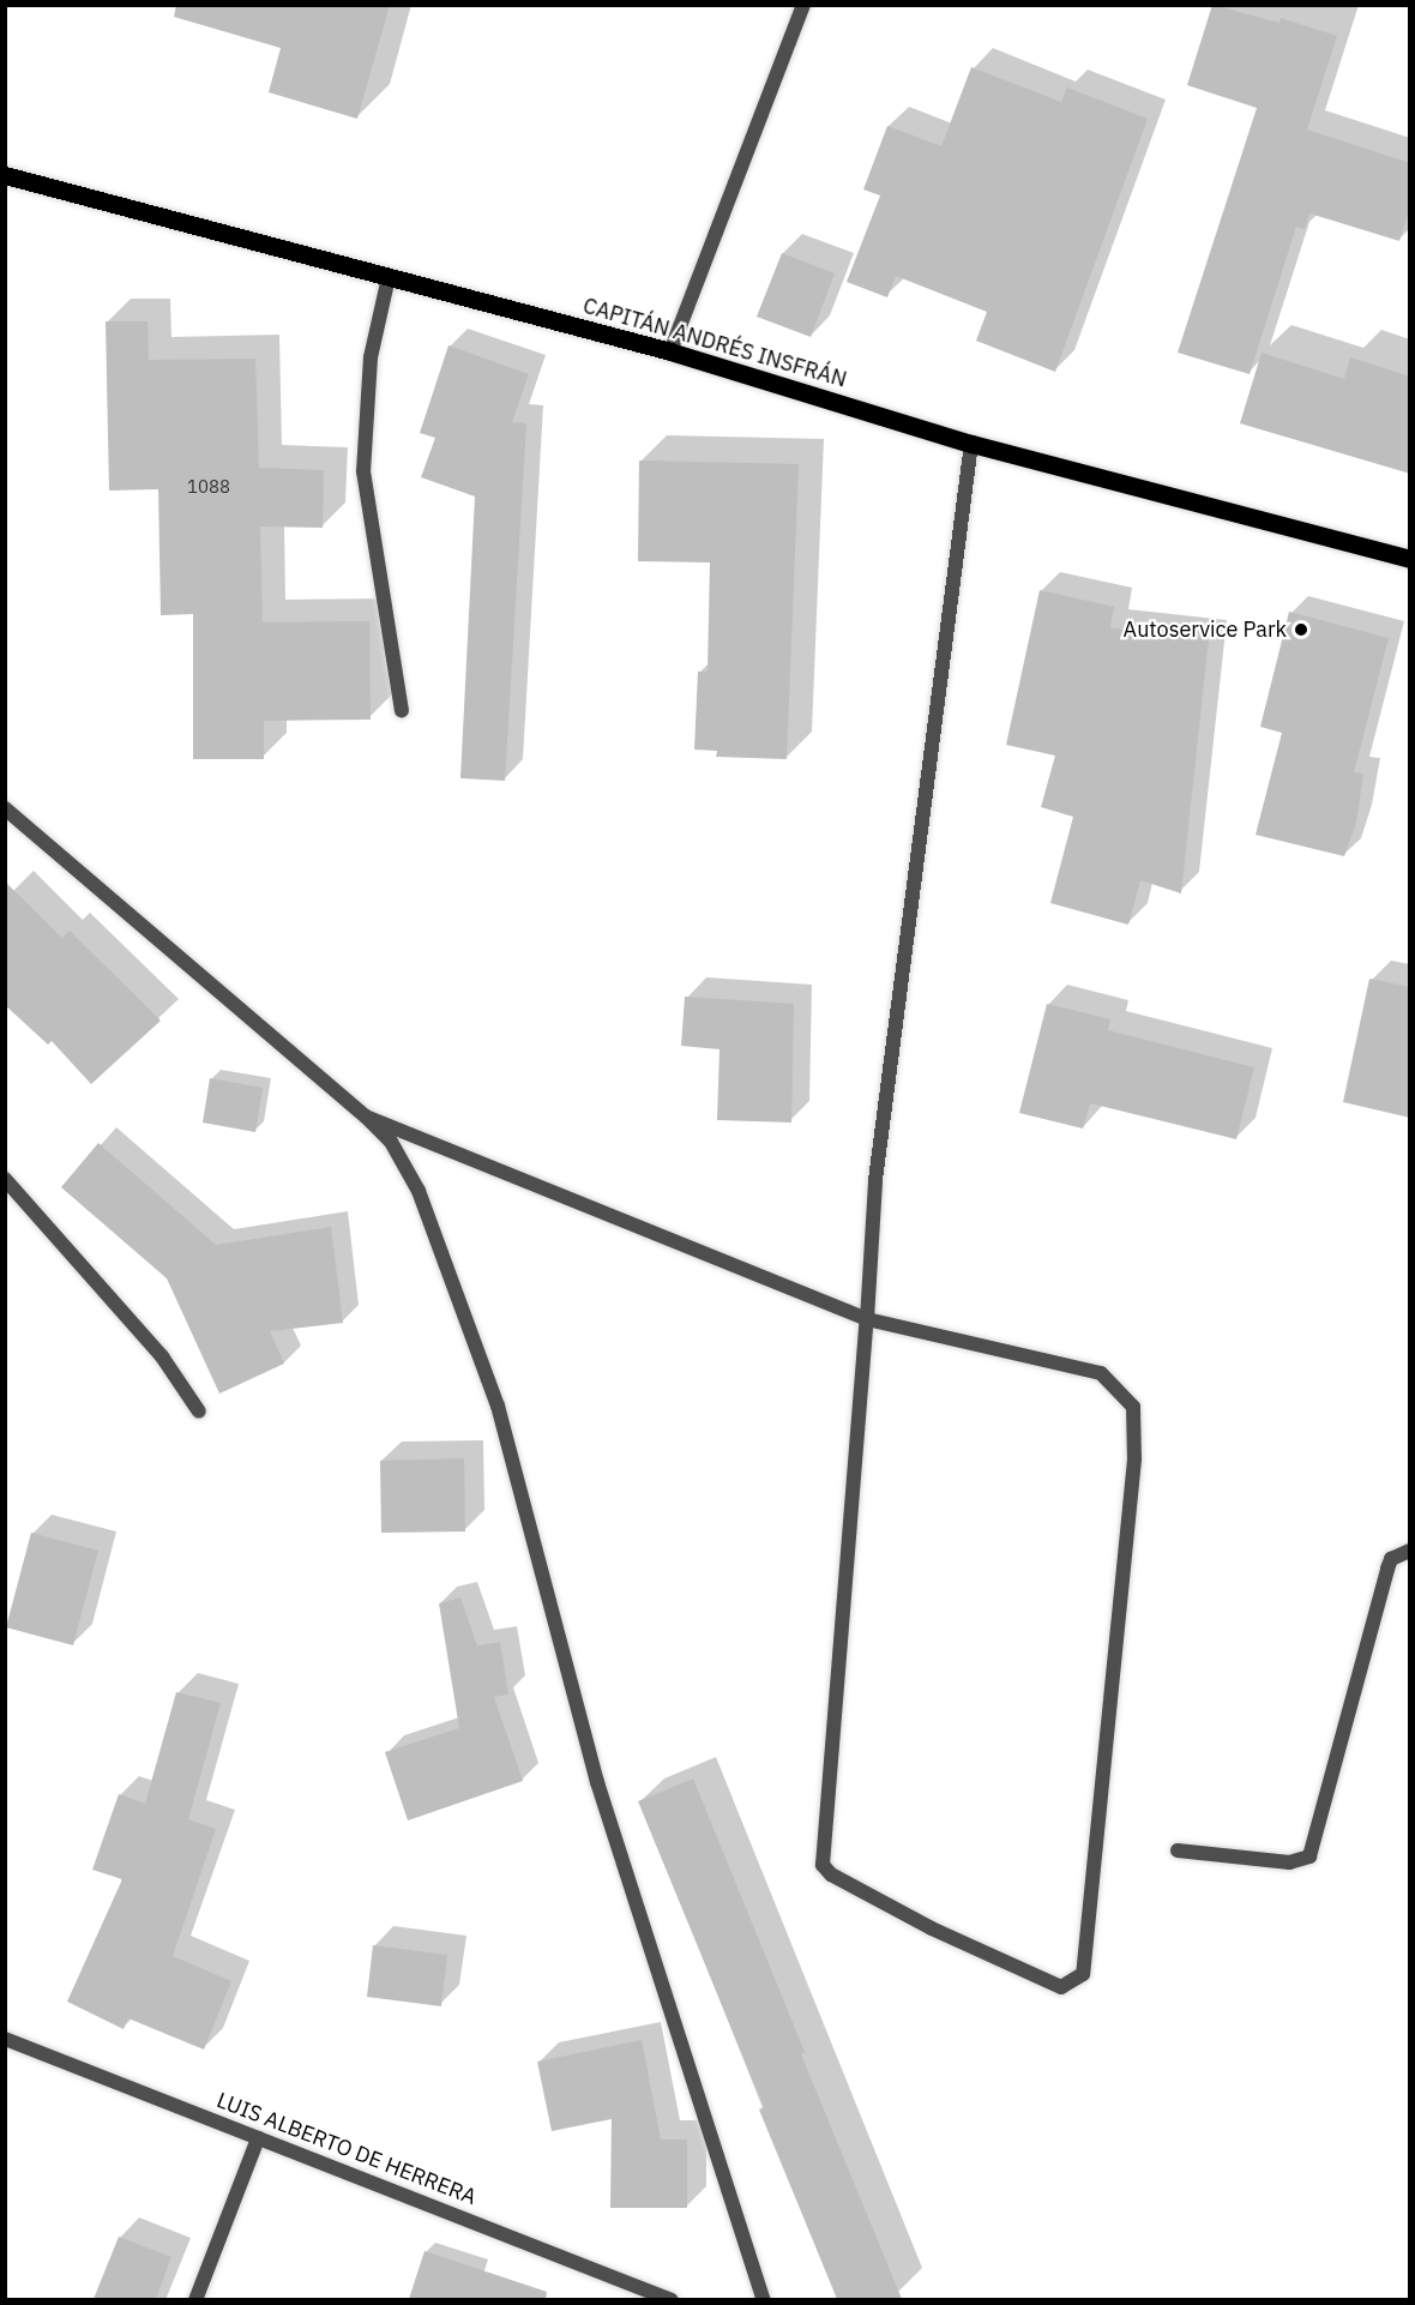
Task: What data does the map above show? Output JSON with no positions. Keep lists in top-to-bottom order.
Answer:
{
  "streets": {
    "main road": ["CAPITÁN ANDRÉS INSFRÁN"],
    "street": ["LUIS ALBERTO DE HERRERA"]
  },
  "places": ["Autoservice Park"],
  "house_numbers": ["1088"]
}
